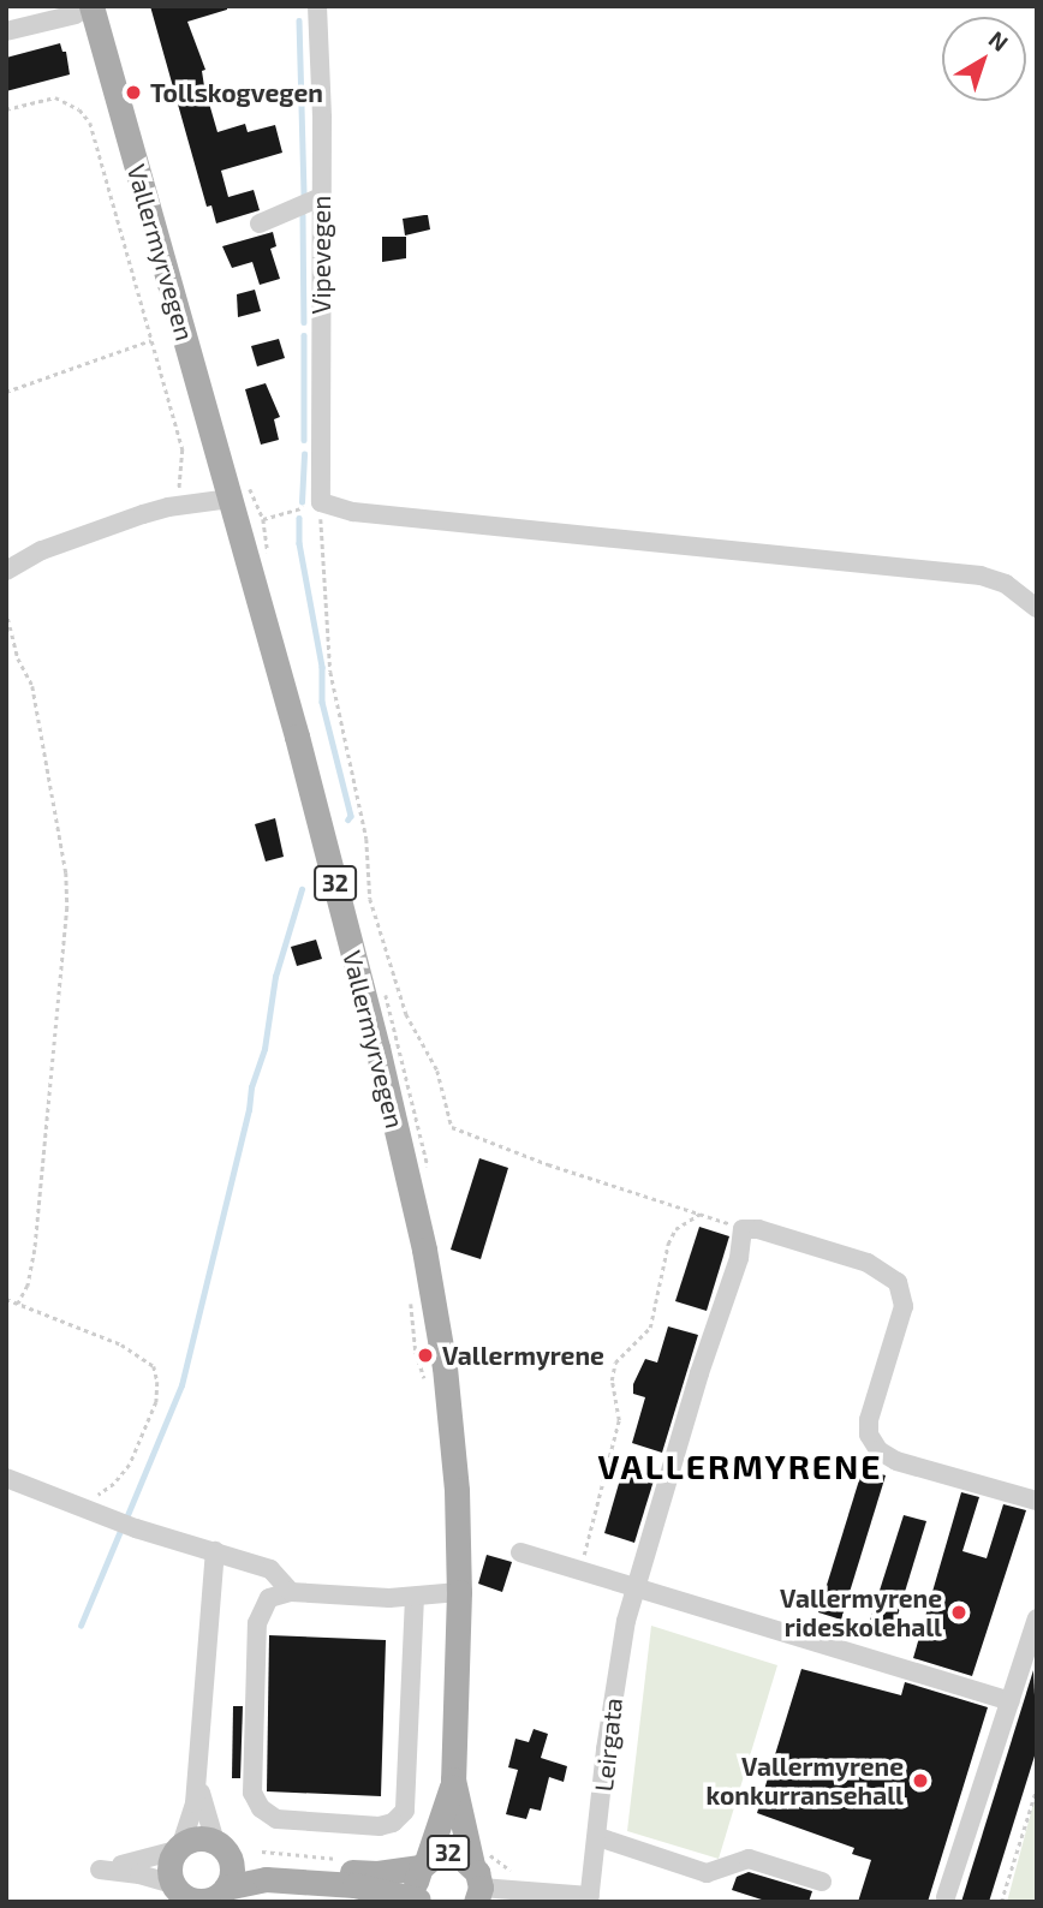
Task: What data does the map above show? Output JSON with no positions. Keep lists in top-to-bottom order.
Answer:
{
  "streets": {
    "main road": ["Vallermyrvegen", "32"],
    "street": ["Vipevegen", "Leirgata"]
  },
  "crossings": [
    ["Vallermyrvegen", "32"]
  ],
  "districts": ["VALLERMYRENE"],
  "places": [
    "Tollskogvegen",
    "Vallermyrene",
    "Vallermyrene rideskolehall",
    "Vallermyrene konkurransehall"
  ],
  "north": "top right"
}
